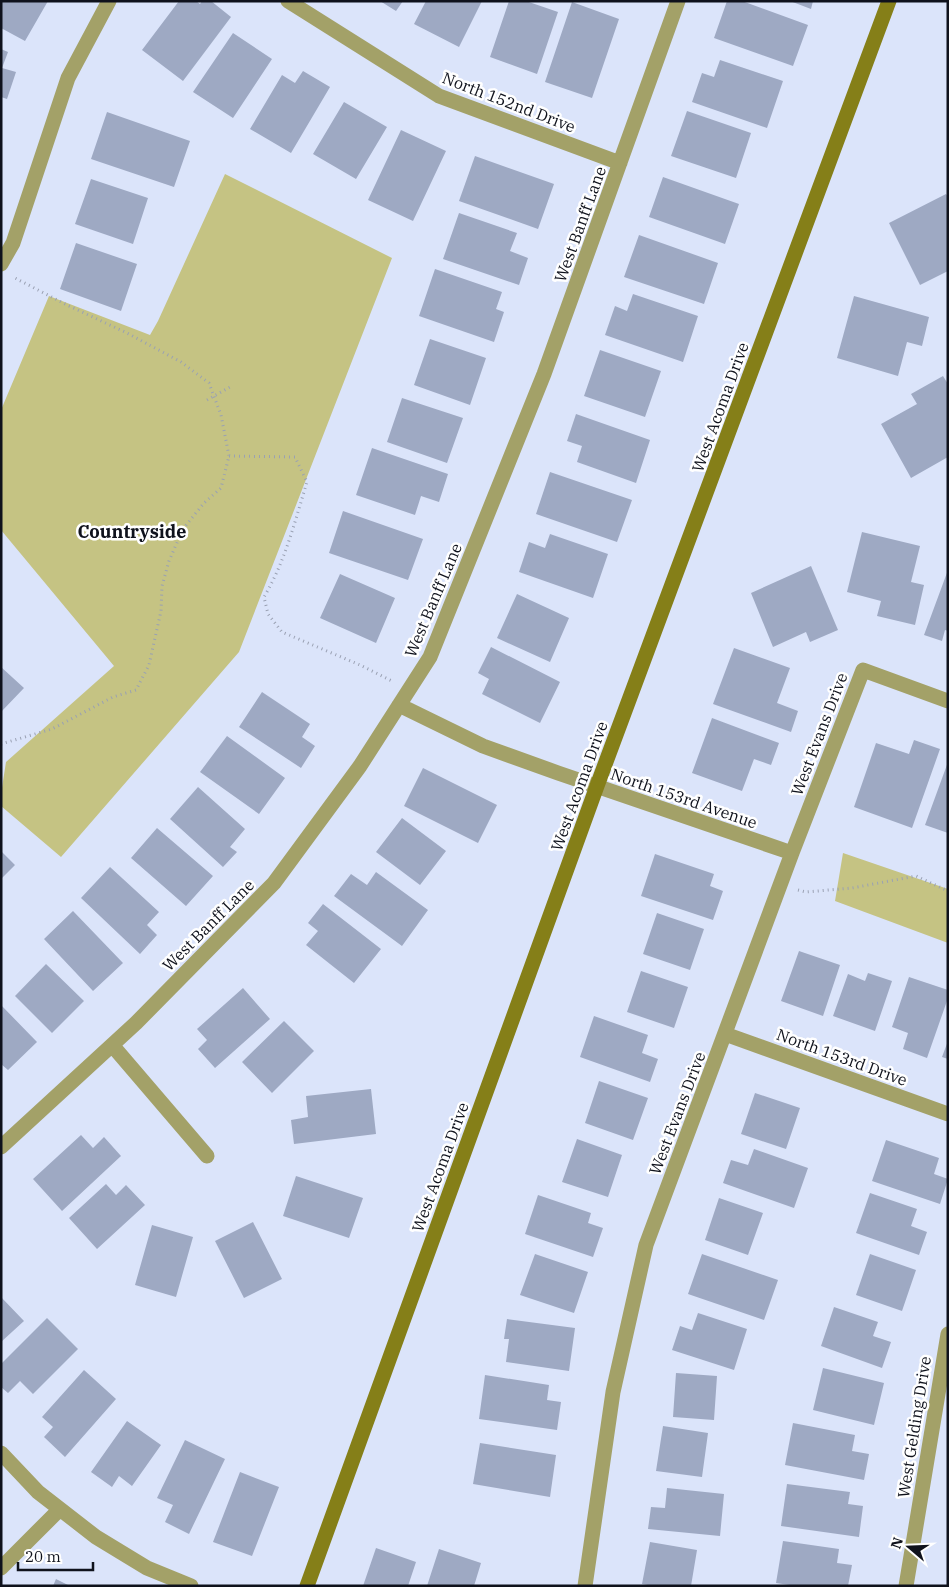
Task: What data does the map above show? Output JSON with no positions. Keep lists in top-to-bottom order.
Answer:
{
  "streets": {
    "street": [
      "North 152nd Drive",
      "West Banff Lane",
      "West Acoma Drive",
      "West Evans Drive",
      "North 153rd Avenue",
      "North 153rd Drive",
      "West Gelding Drive"
    ]
  },
  "crossings": [
    ["North 152nd Drive", "West Banff Lane"],
    ["West Banff Lane", "North 153rd Avenue"],
    ["West Acoma Drive", "North 153rd Avenue"],
    ["West Evans Drive", "North 153rd Avenue"],
    ["West Evans Drive", "North 153rd Drive"]
  ],
  "districts": ["Countryside"],
  "scale_bar": "20 m",
  "north": "left"
}
